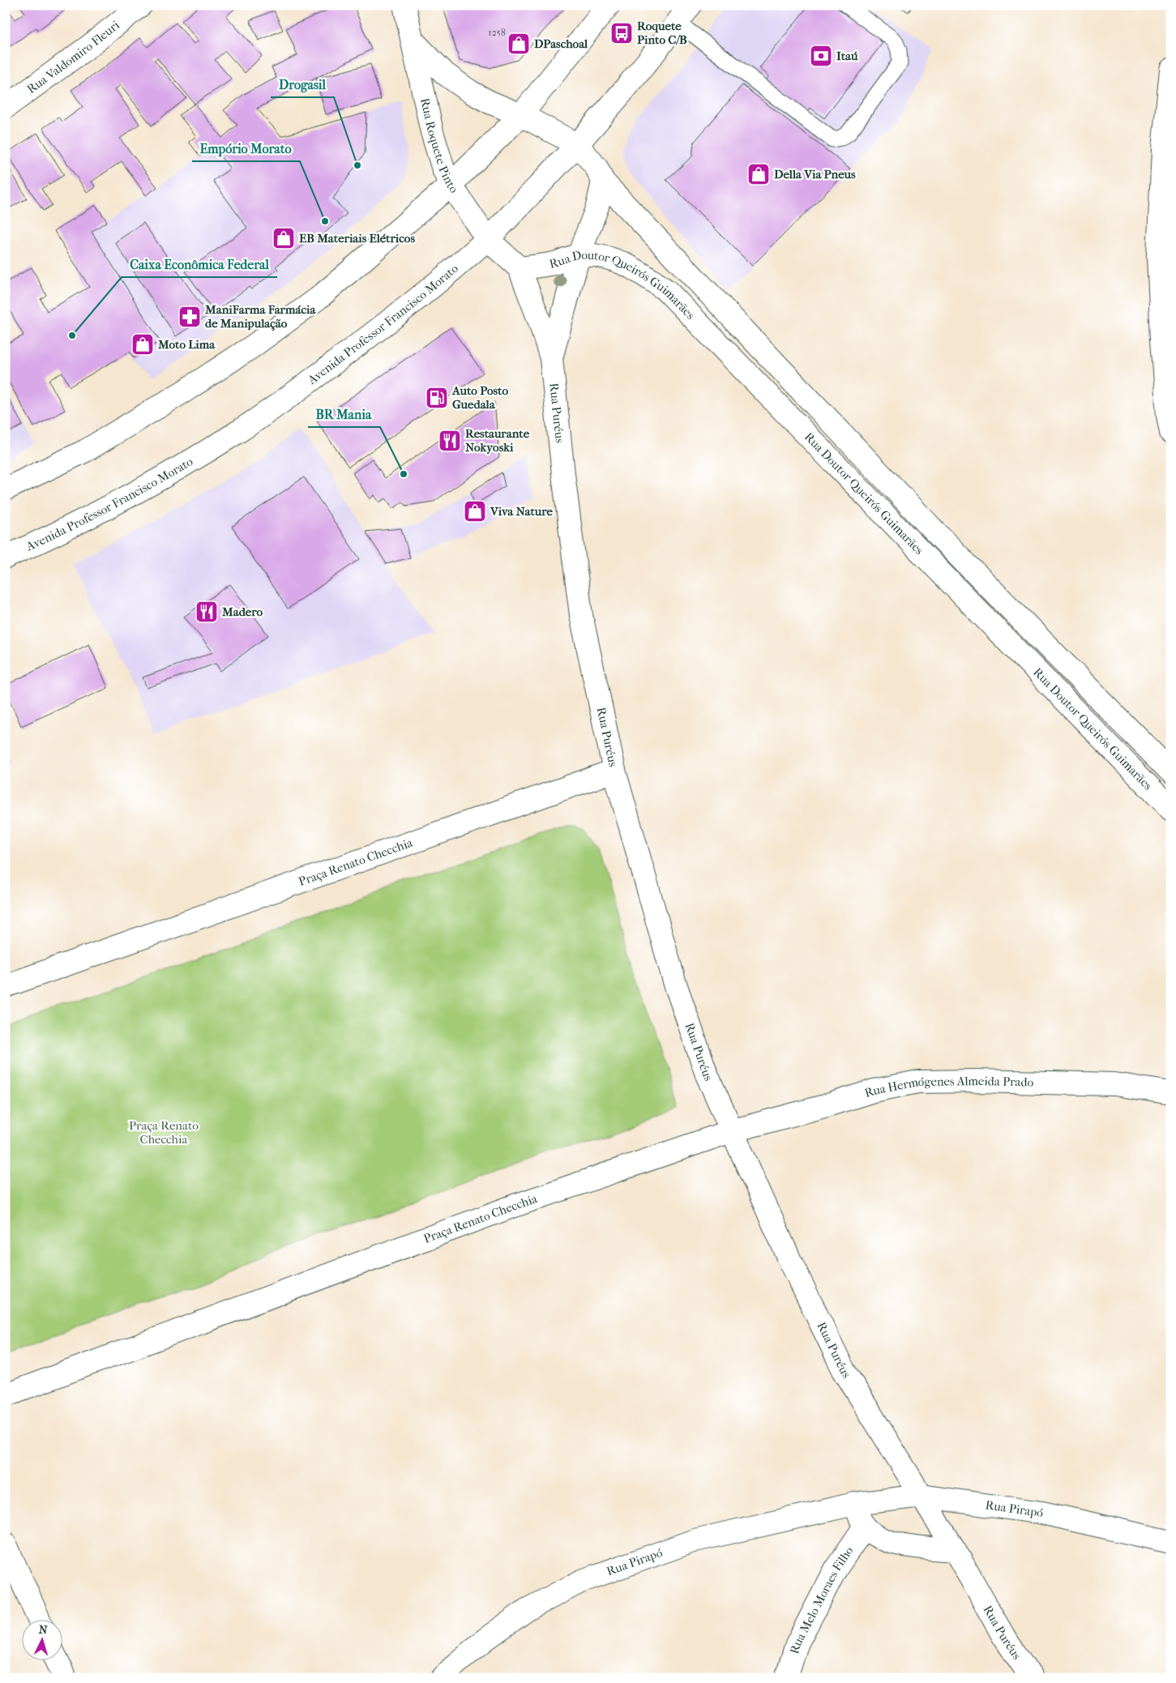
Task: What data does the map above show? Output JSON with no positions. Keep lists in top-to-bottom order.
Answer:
{
  "streets": {
    "main road": [
      "Rua Valdomiro Fleuri",
      "Rua Roquete Pinto",
      "Rua Doutor Queirós Guimarães",
      "Avenida Professor Francisco Morato",
      "Rua Puréus",
      "Praça Renato Checchia",
      "Rua Hermógenes Almeida Prado",
      "Rua Pirapó",
      "Rua Melo Moraes Filho"
    ]
  },
  "crossings": [
    ["Rua Roquete Pinto", "Avenida Professor Francisco Morato"],
    ["Rua Roquete Pinto", "Rua Puréus"],
    ["Rua Doutor Queirós Guimarães", "Rua Puréus"],
    ["Avenida Professor Francisco Morato", "Rua Puréus"],
    ["Rua Puréus", "Praça Renato Checchia"],
    ["Rua Puréus", "Rua Hermógenes Almeida Prado"],
    ["Rua Puréus", "Rua Pirapó"],
    ["Praça Renato Checchia", "Rua Hermógenes Almeida Prado"]
  ],
  "parks": ["Praça Renato Checchia"],
  "places": {
    "bus stop": ["Roquete Pinto C/B"],
    "shop": [
      "DPaschoal",
      "Della Via Pneus",
      "EB Materiais Elétricos",
      "Moto Lima",
      "Viva Nature"
    ],
    "bank": ["Itaú"],
    "other": [
      "Drogasil",
      "Empório Morato",
      "Caixa Econômica Federal",
      "BR Mania"
    ],
    "pharmacy": ["ManiFarma Farmácia de Manipulação"],
    "fuel station": ["Auto Posto Guedala"],
    "restaurant": ["Restaurante Nokyoski", "Madero"]
  },
  "house_numbers": ["1258"],
  "north": "top"
}
